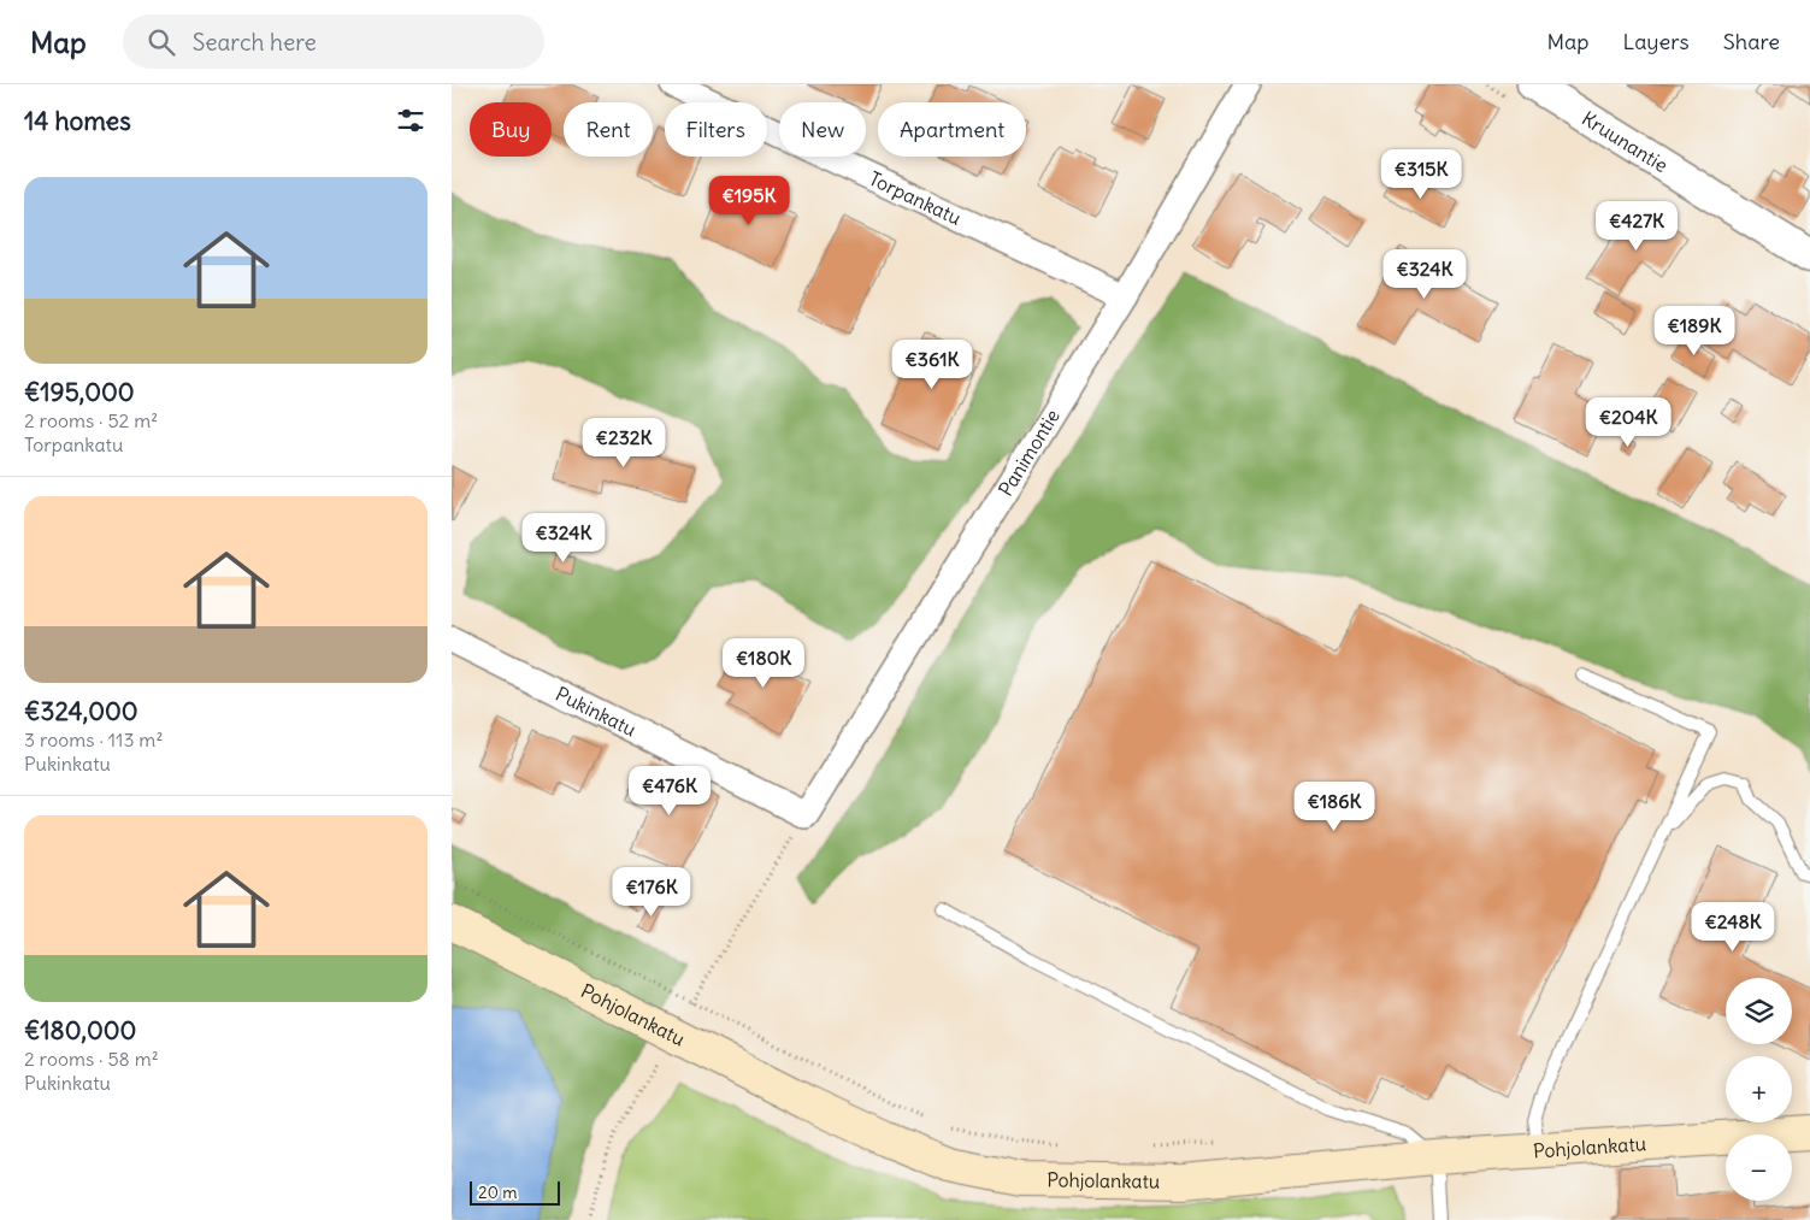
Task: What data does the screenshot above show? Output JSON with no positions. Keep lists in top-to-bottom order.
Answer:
{
  "streets": {
    "main road": ["Pohjolankatu"],
    "street": [
      "Kruunantie",
      "Torpankatu",
      "Panimontie",
      "Pukinkatu"
    ]
  },
  "crossings": [
    ["Torpankatu", "Panimontie"],
    ["Panimontie", "Pukinkatu"]
  ],
  "scale_bar": "20 m",
  "page": {
    "header": "Map",
    "search": "Search here",
    "nav": ["Map", "Layers", "Share"],
    "heading": "14 homes",
    "chip": [
      "Buy",
      "Rent",
      "Filters",
      "New",
      "Apartment"
    ],
    "price": [
      "€315K",
      "€195K",
      "€427K",
      "€324K",
      "€189K",
      "€361K",
      "€204K",
      "€232K",
      "€324K",
      "€180K",
      "€476K",
      "€186K",
      "€176K",
      "€248K"
    ],
    "list": [
      {
        "name": "€195,000",
        "note": "2 rooms · 52 m² · Torpankatu"
      },
      {
        "name": "€324,000",
        "note": "3 rooms · 113 m² · Pukinkatu"
      },
      {
        "name": "€180,000",
        "note": "2 rooms · 58 m² · Pukinkatu"
      }
    ],
    "map_buttons": ["+", "−"],
    "scale": "20 m"
  }
}
